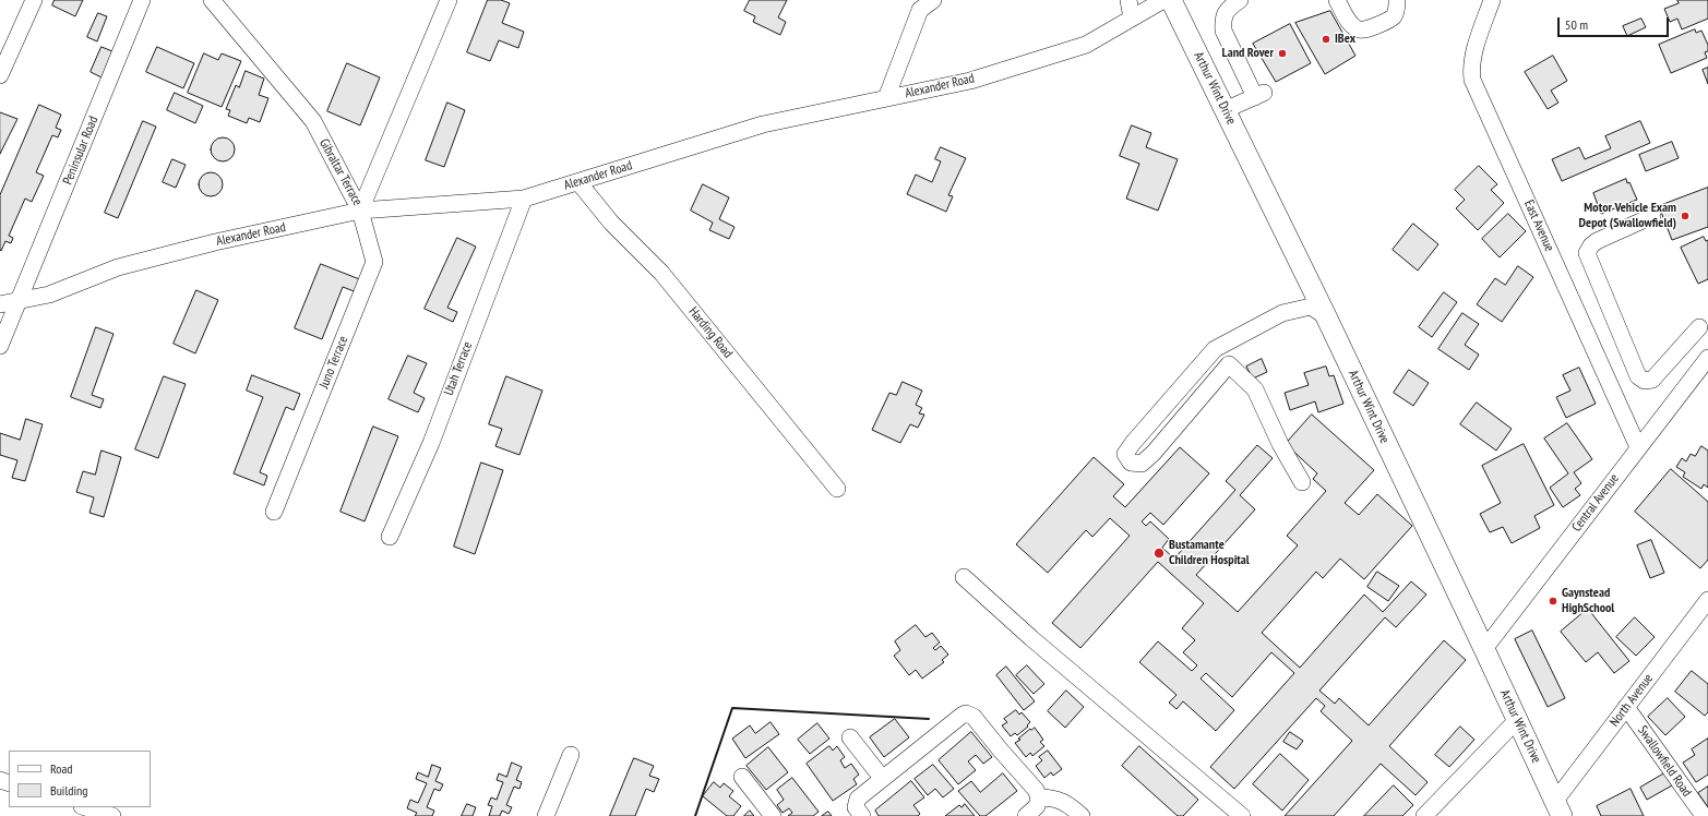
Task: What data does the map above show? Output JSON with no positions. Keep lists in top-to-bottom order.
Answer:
{
  "streets": {
    "main road": ["Arthur Wint Drive"],
    "street": [
      "Alexander Road",
      "Peninsular Road",
      "Gibraltar Terrace",
      "East Avenue",
      "Harding Road",
      "Juno Terrace",
      "Utah Terrace",
      "Central Avenue",
      "North Avenue",
      "Swallowfield Road"
    ]
  },
  "crossings": [
    ["Alexander Road", "Peninsular Road"],
    ["Alexander Road", "Gibraltar Terrace"],
    ["Alexander Road", "Harding Road"],
    ["Alexander Road", "Juno Terrace"],
    ["Alexander Road", "Utah Terrace"],
    ["Arthur Wint Drive", "Central Avenue"],
    ["Arthur Wint Drive", "North Avenue"],
    ["Gibraltar Terrace", "Juno Terrace"],
    ["East Avenue", "Central Avenue"],
    ["North Avenue", "Swallowfield Road"]
  ],
  "places": [
    "IBex",
    "Land Rover",
    "Motor Vehicle Exam Depot (Swallowfield)",
    "Bustamante Children Hospital",
    "Gaynstead HighSchool"
  ],
  "legend": ["Road", "Building"],
  "scale_bar": "50 m"
}
